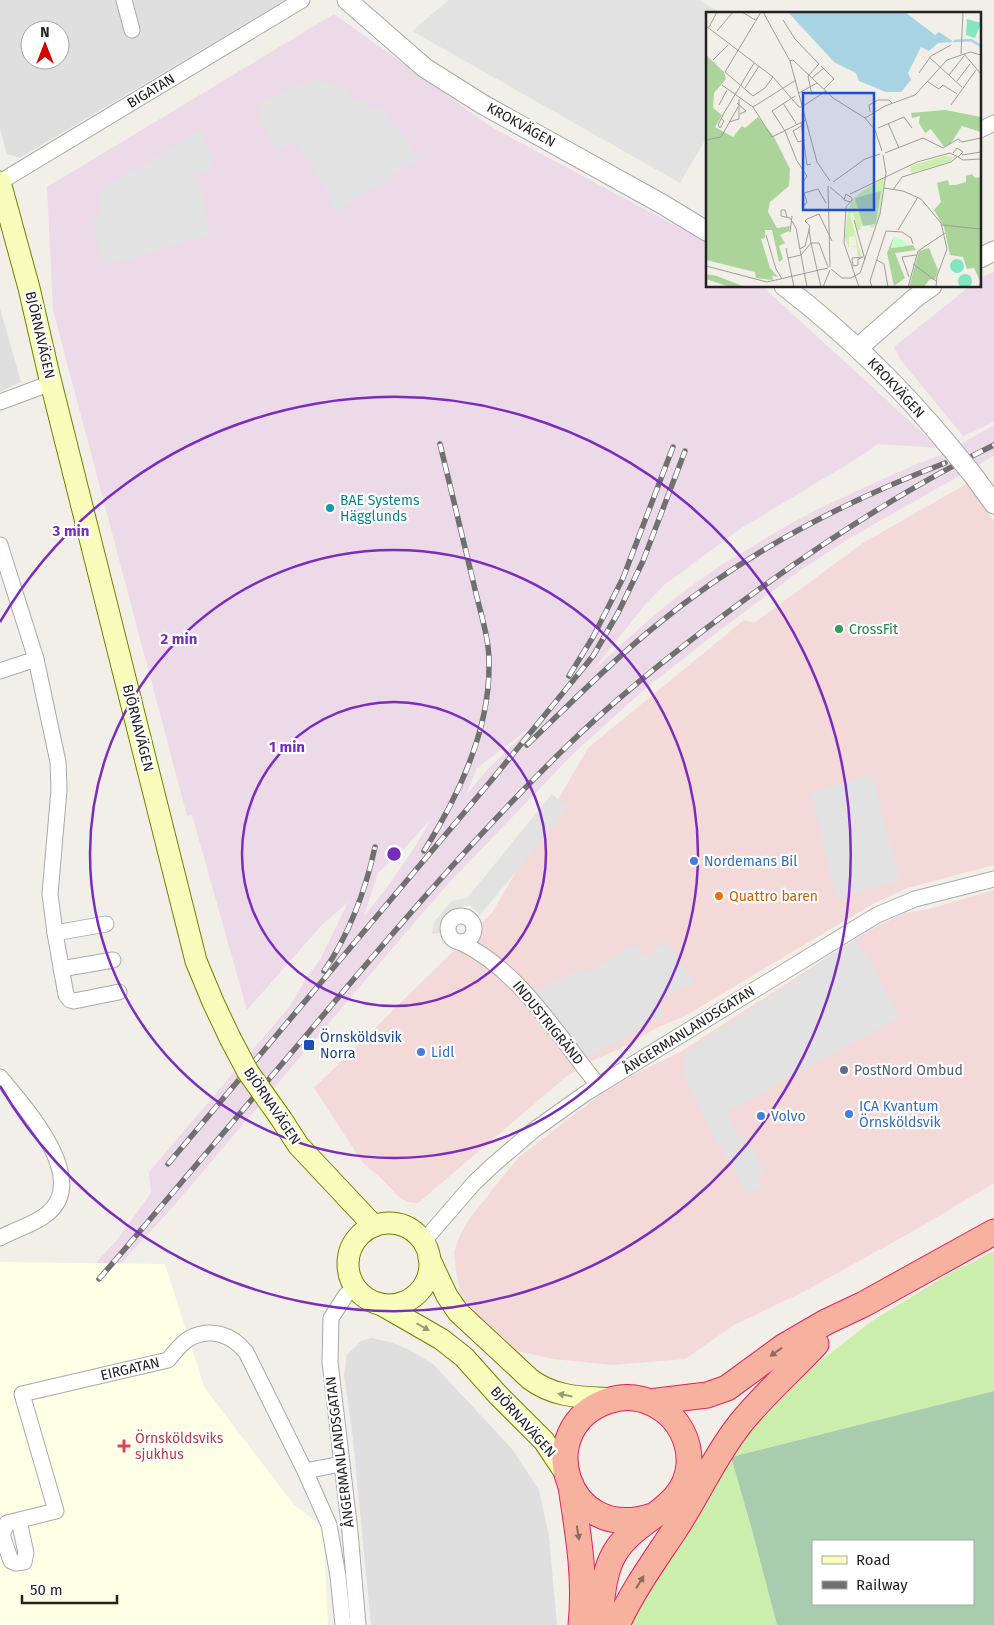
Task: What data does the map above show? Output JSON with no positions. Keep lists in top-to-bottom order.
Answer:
{
  "streets": {
    "main road": ["BJÖRNAVÄGEN"],
    "street": [
      "BIGATAN",
      "KROKVÄGEN",
      "INDUSTRIGRÄND",
      "ÅNGERMANLANDSGATAN",
      "EIRGATAN"
    ]
  },
  "crossings": [
    ["BIGATAN", "BJÖRNAVÄGEN"],
    ["BJÖRNAVÄGEN", "ÅNGERMANLANDSGATAN"],
    ["INDUSTRIGRÄND", "ÅNGERMANLANDSGATAN"]
  ],
  "places": {
    "other": [
      "BAE Systems Hägglunds",
      "CrossFit",
      "Nordemans Bil",
      "Quattro baren",
      "Lidl",
      "PostNord Ombud",
      "ICA Kvantum Örnsköldsvik",
      "Volvo"
    ],
    "transit": ["Örnsköldsvik Norra"],
    "health": ["Örnsköldsviks sjukhus"]
  },
  "legend": ["Road", "Railway"],
  "scale_bar": "50 m",
  "north": "top",
  "rings": ["3 min", "2 min", "1 min"]
}
